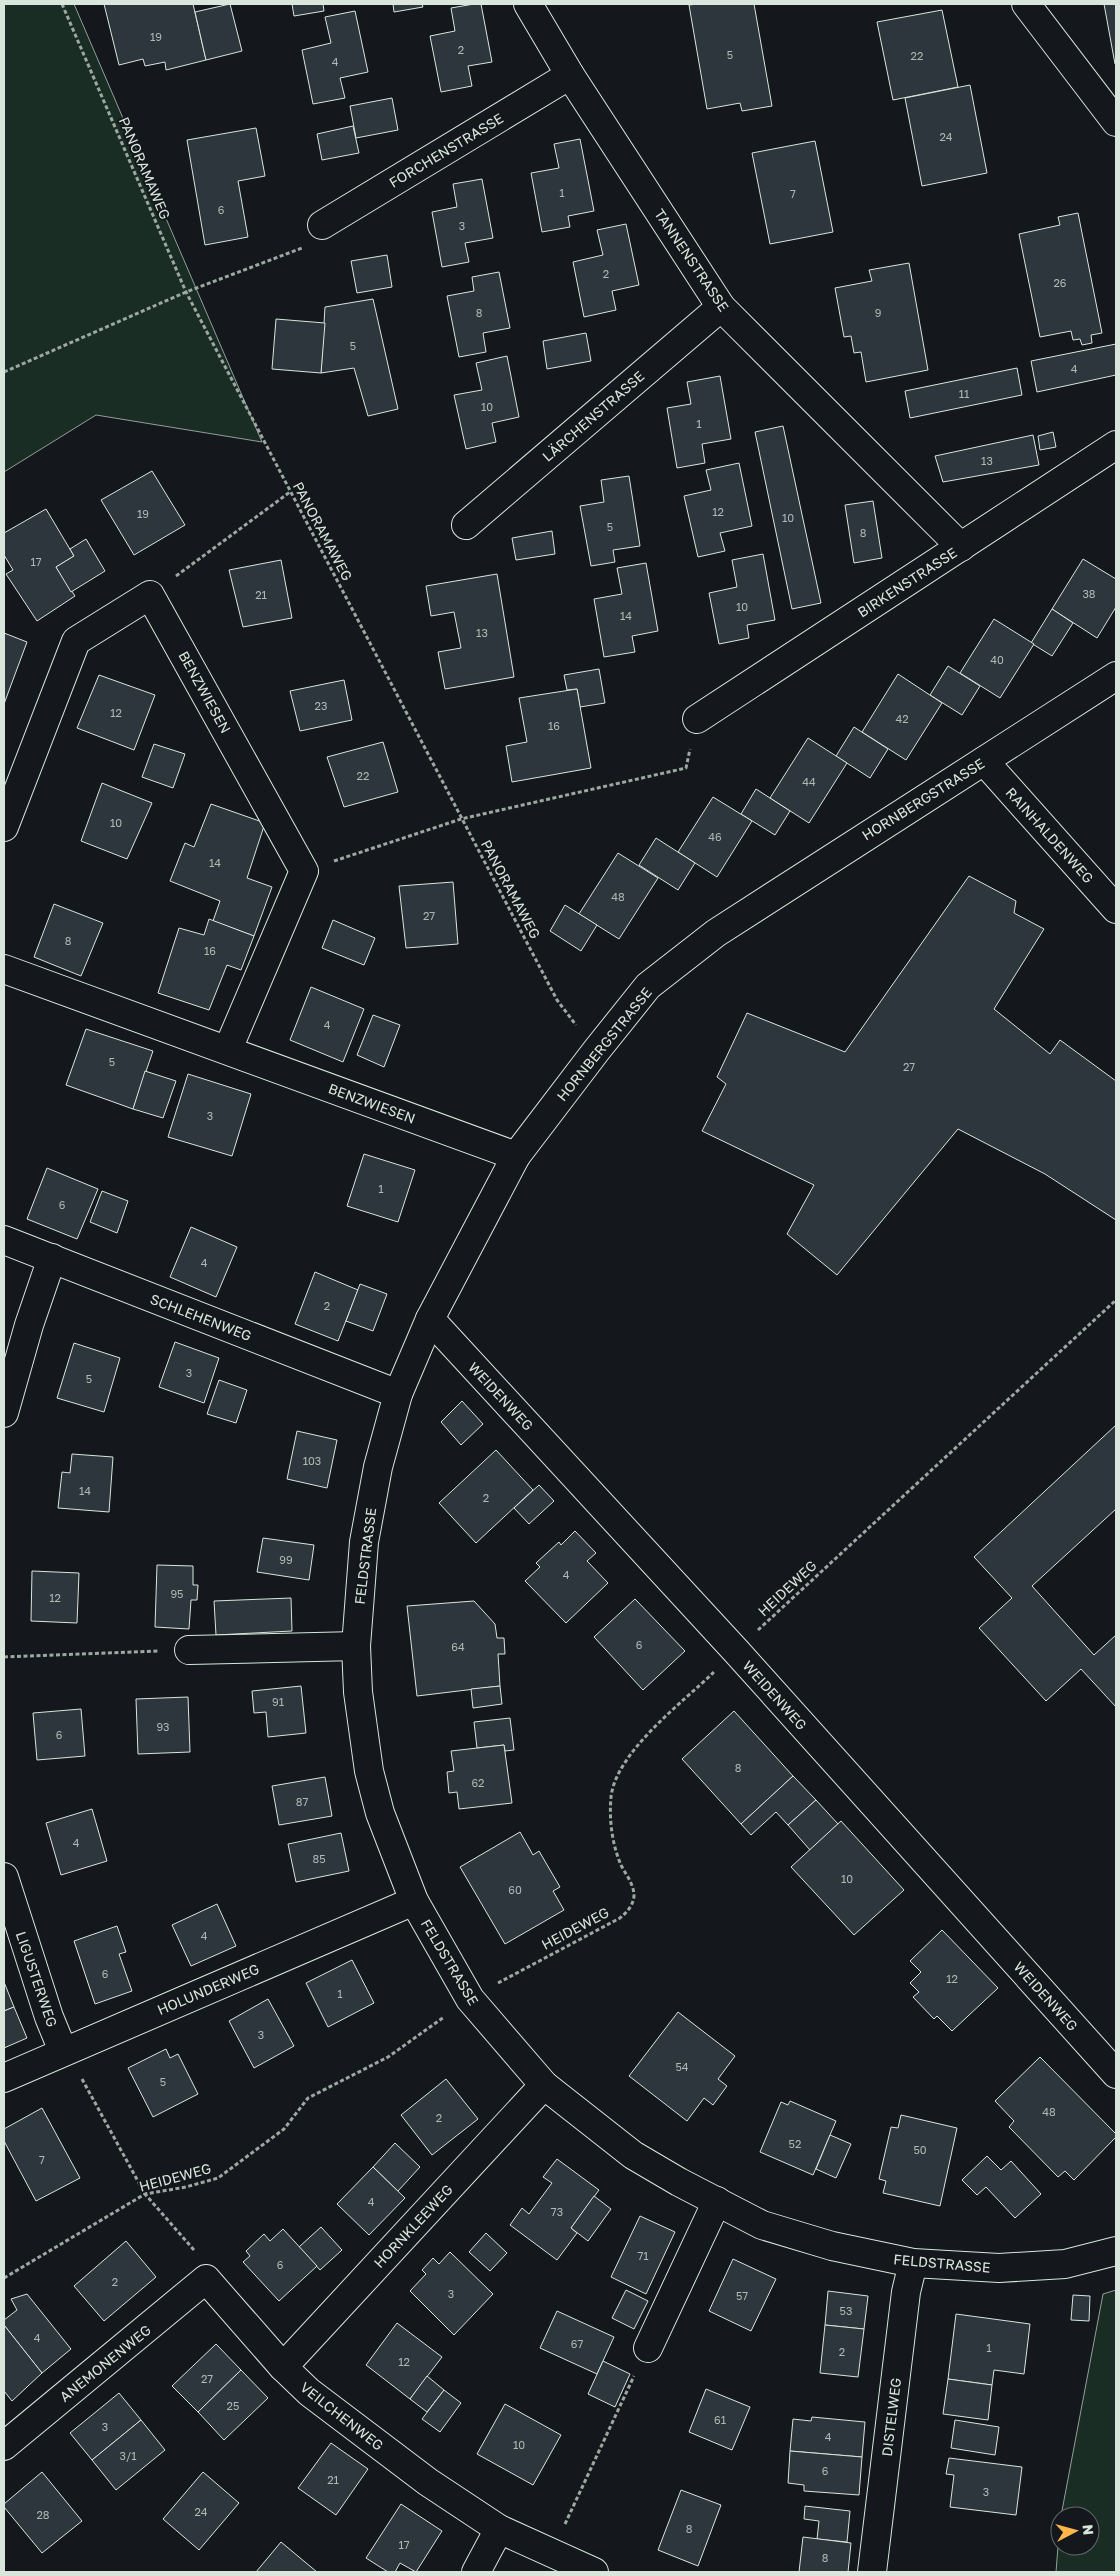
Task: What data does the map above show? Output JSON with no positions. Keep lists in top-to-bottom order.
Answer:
{
  "streets": {
    "street": [
      "FORCHENSTRASSE",
      "TANNENSTRASSE",
      "LÄRCHENSTRASSE",
      "BIRKENSTRASSE",
      "BENZWIESEN",
      "HORNBERGSTRASSE",
      "RAINHALDENWEG",
      "SCHLEHENWEG",
      "WEIDENWEG",
      "FELDSTRASSE",
      "LIGUSTERWEG",
      "HOLUNDERWEG",
      "HORNKLEEWEG",
      "ANEMONENWEG",
      "VEILCHENWEG",
      "DISTELWEG"
    ],
    "path": ["PANORAMAWEG", "HEIDEWEG"]
  },
  "crossings": [
    ["FORCHENSTRASSE", "TANNENSTRASSE"],
    ["PANORAMAWEG", "HORNBERGSTRASSE"],
    ["TANNENSTRASSE", "LÄRCHENSTRASSE"],
    ["TANNENSTRASSE", "BIRKENSTRASSE"],
    ["BENZWIESEN", "HORNBERGSTRASSE"],
    ["HORNBERGSTRASSE", "RAINHALDENWEG"],
    ["HORNBERGSTRASSE", "SCHLEHENWEG"],
    ["HORNBERGSTRASSE", "WEIDENWEG"],
    ["HORNBERGSTRASSE", "FELDSTRASSE"],
    ["WEIDENWEG", "HEIDEWEG"],
    ["FELDSTRASSE", "HEIDEWEG"],
    ["FELDSTRASSE", "HOLUNDERWEG"],
    ["FELDSTRASSE", "HORNKLEEWEG"],
    ["FELDSTRASSE", "DISTELWEG"],
    ["LIGUSTERWEG", "HOLUNDERWEG"],
    ["HORNKLEEWEG", "VEILCHENWEG"],
    ["ANEMONENWEG", "VEILCHENWEG"]
  ],
  "house_numbers": [
    "19",
    "2",
    "5",
    "22",
    "4",
    "24",
    "1",
    "7",
    "6",
    "3",
    "2",
    "26",
    "8",
    "9",
    "5",
    "4",
    "11",
    "10",
    "1",
    "13",
    "12",
    "19",
    "10",
    "5",
    "8",
    "17",
    "38",
    "21",
    "10",
    "14",
    "13",
    "40",
    "23",
    "12",
    "42",
    "16",
    "22",
    "44",
    "10",
    "46",
    "14",
    "48",
    "27",
    "8",
    "16",
    "4",
    "5",
    "27",
    "3",
    "1",
    "6",
    "4",
    "2",
    "3",
    "5",
    "103",
    "14",
    "2",
    "99",
    "4",
    "95",
    "12",
    "6",
    "64",
    "91",
    "93",
    "6",
    "8",
    "62",
    "87",
    "4",
    "85",
    "10",
    "60",
    "4",
    "6",
    "12",
    "1",
    "3",
    "54",
    "5",
    "48",
    "2",
    "52",
    "50",
    "7",
    "4",
    "73",
    "71",
    "6",
    "2",
    "3",
    "57",
    "53",
    "4",
    "67",
    "1",
    "2",
    "12",
    "27",
    "25",
    "61",
    "3",
    "4",
    "10",
    "3/1",
    "6",
    "21",
    "3",
    "24",
    "28",
    "8",
    "17",
    "8"
  ],
  "north": "right"
}
